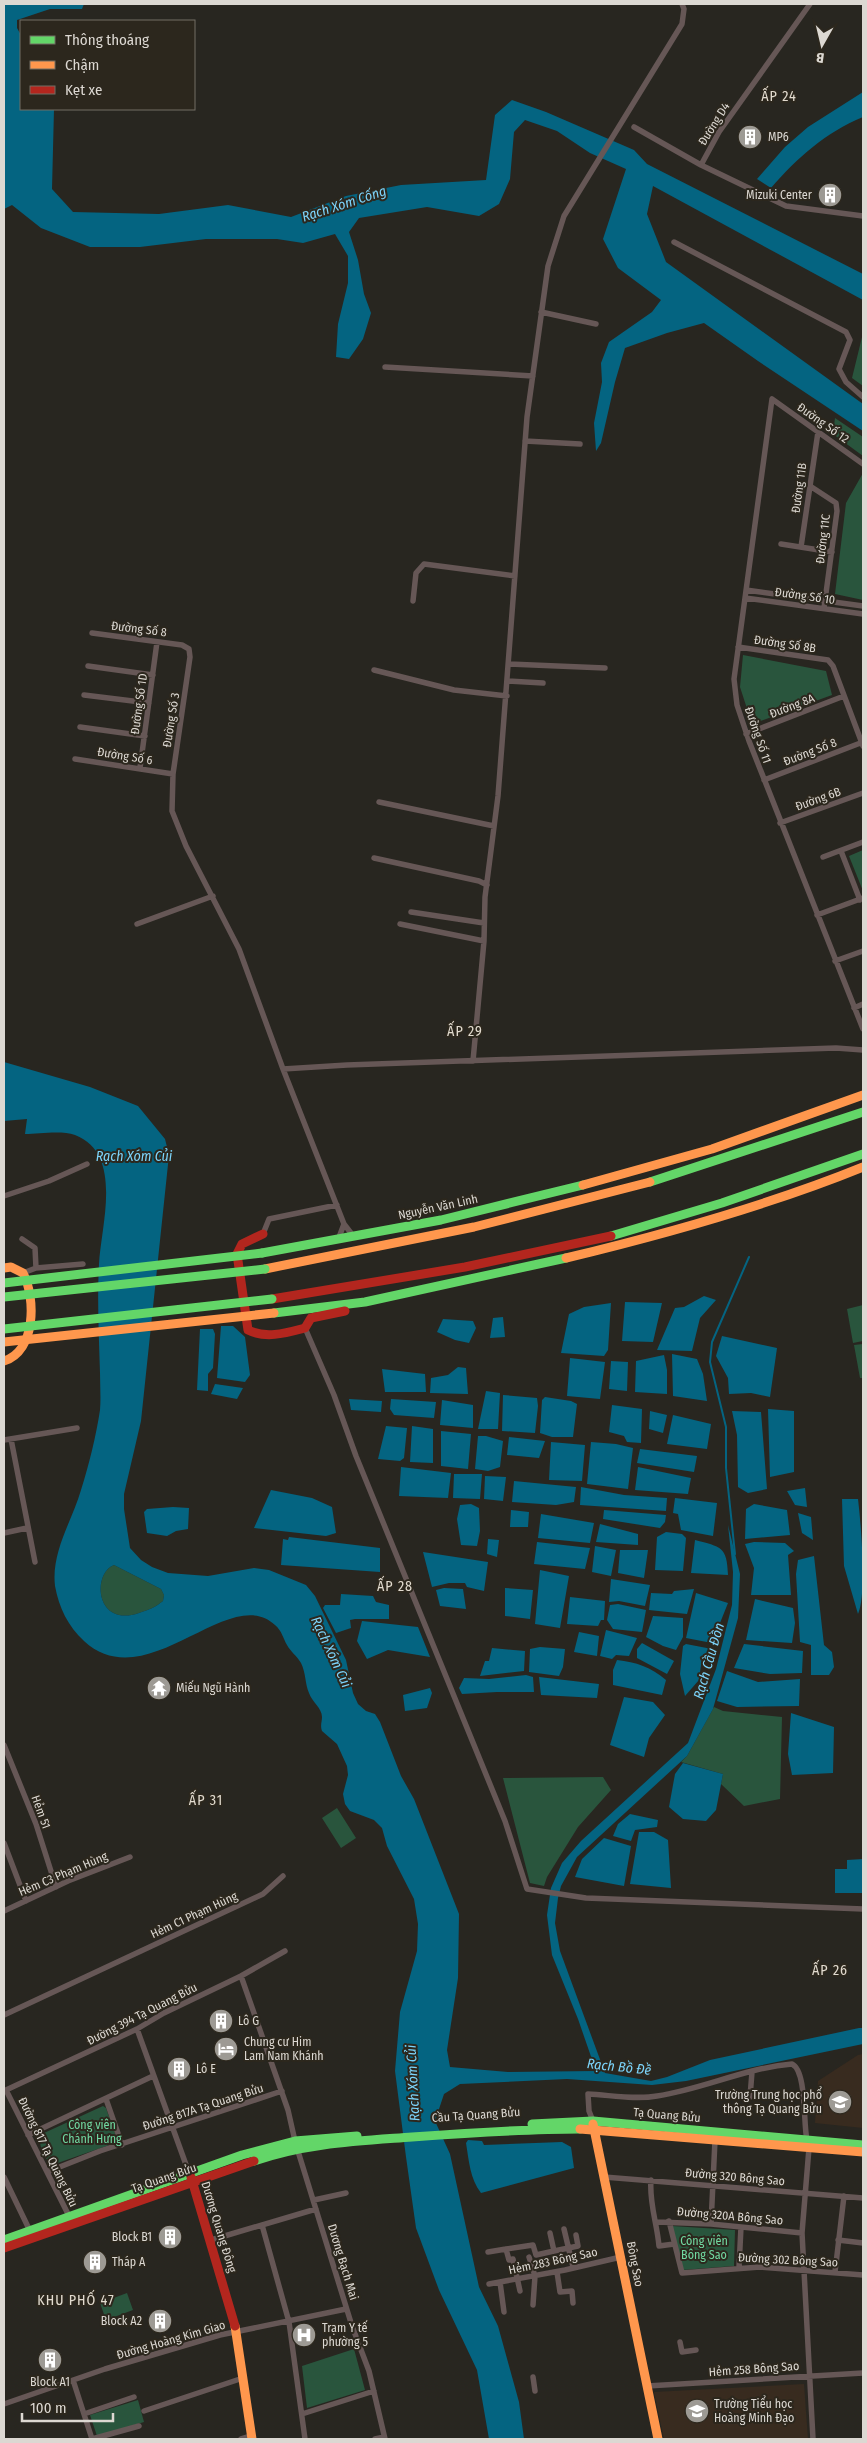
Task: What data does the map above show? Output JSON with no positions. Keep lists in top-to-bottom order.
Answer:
{
  "streets": {
    "main road": [
      "Nguyễn Văn Linh",
      "Cầu Tạ Quang Bửu",
      "Tạ Quang Bửu",
      "Dương Quang Đông",
      "Bông Sao"
    ],
    "street": [
      "Đường D4",
      "Đường Số 12",
      "Đường 11B",
      "Đường 11C",
      "Đường Số 10",
      "Đường Số 8",
      "Đường Số 8B",
      "Đường Số 1D",
      "Đường 8A",
      "Đường Số 3",
      "Đường Số 11",
      "Đường Số 6",
      "Đường 6B",
      "Hẻm 51",
      "Hẻm C3 Phạm Hùng",
      "Hẻm C1 Phạm Hùng",
      "Đường 394 Tạ Quang Bửu",
      "Đường 817A Tạ Quang Bửu",
      "Đường 817 Tạ Quang Bửu",
      "Đường 320 Bông Sao",
      "Đường 320A Bông Sao",
      "Đường 302 Bông Sao",
      "Hẻm 283 Bông Sao",
      "Dương Bạch Mai",
      "Đường Hoàng Kim Giao",
      "Hẻm 258 Bông Sao"
    ]
  },
  "crossings": [
    ["Đường Số 12", "Đường 11B"],
    ["Đường Số 12", "Đường Số 11"],
    ["Đường 11B", "Đường 11C"],
    ["Đường 11C", "Đường Số 10"],
    ["Đường Số 10", "Đường Số 11"],
    ["Đường Số 8", "Đường Số 1D"],
    ["Đường Số 8", "Đường Số 3"],
    ["Đường Số 8", "Đường Số 11"],
    ["Đường Số 8B", "Đường 8A"],
    ["Đường Số 8B", "Đường Số 11"],
    ["Đường Số 1D", "Đường Số 6"],
    ["Đường 8A", "Đường Số 11"],
    ["Đường Số 3", "Đường Số 6"],
    ["Đường Số 3", "Nguyễn Văn Linh"],
    ["Đường Số 11", "Đường 6B"],
    ["Hẻm 51", "Hẻm C3 Phạm Hùng"],
    ["Đường 394 Tạ Quang Bửu", "Đường 817 Tạ Quang Bửu"],
    ["Đường 394 Tạ Quang Bửu", "Dương Quang Đông"],
    ["Đường 394 Tạ Quang Bửu", "Dương Bạch Mai"],
    ["Đường 817A Tạ Quang Bửu", "Đường 817 Tạ Quang Bửu"],
    ["Đường 817A Tạ Quang Bửu", "Dương Quang Đông"],
    ["Đường 817A Tạ Quang Bửu", "Dương Bạch Mai"],
    ["Cầu Tạ Quang Bửu", "Tạ Quang Bửu"],
    ["Tạ Quang Bửu", "Đường 817 Tạ Quang Bửu"],
    ["Tạ Quang Bửu", "Dương Quang Đông"],
    ["Tạ Quang Bửu", "Dương Bạch Mai"],
    ["Tạ Quang Bửu", "Bông Sao"],
    ["Đường 320 Bông Sao", "Bông Sao"],
    ["Dương Quang Đông", "Đường Hoàng Kim Giao"],
    ["Hẻm 283 Bông Sao", "Bông Sao"],
    ["Dương Bạch Mai", "Đường Hoàng Kim Giao"],
    ["Bông Sao", "Hẻm 258 Bông Sao"]
  ],
  "districts": [
    "ẤP 24",
    "ẤP 29",
    "ẤP 28",
    "ẤP 31",
    "ẤP 26",
    "KHU PHỐ 47"
  ],
  "water": [
    "Rạch Xóm Cống",
    "Rạch Xóm Củi",
    "Rạch Cầu Đồn",
    "Rạch Bồ Đề"
  ],
  "parks": ["Công viên Chánh Hưng", "Công viên Bông Sao"],
  "places": {
    "building": [
      "MP6",
      "Mizuki Center",
      "Lô G",
      "Lô E",
      "Block B1",
      "Tháp A",
      "Block A2",
      "Block A1"
    ],
    "temple": ["Miếu Ngũ Hành"],
    "hotel": ["Chung cư Him Lam Nam Khánh"],
    "school or university": ["Trường Trung học phổ thông Tạ Quang Bửu", "Trường Tiểu học Hoàng Minh Đạo"],
    "hospital": ["Trạm Y tế phường 5"]
  },
  "legend": ["Thông thoáng", "Chậm", "Kẹt xe"],
  "scale_bar": "100 m",
  "north": "bottom"
}
